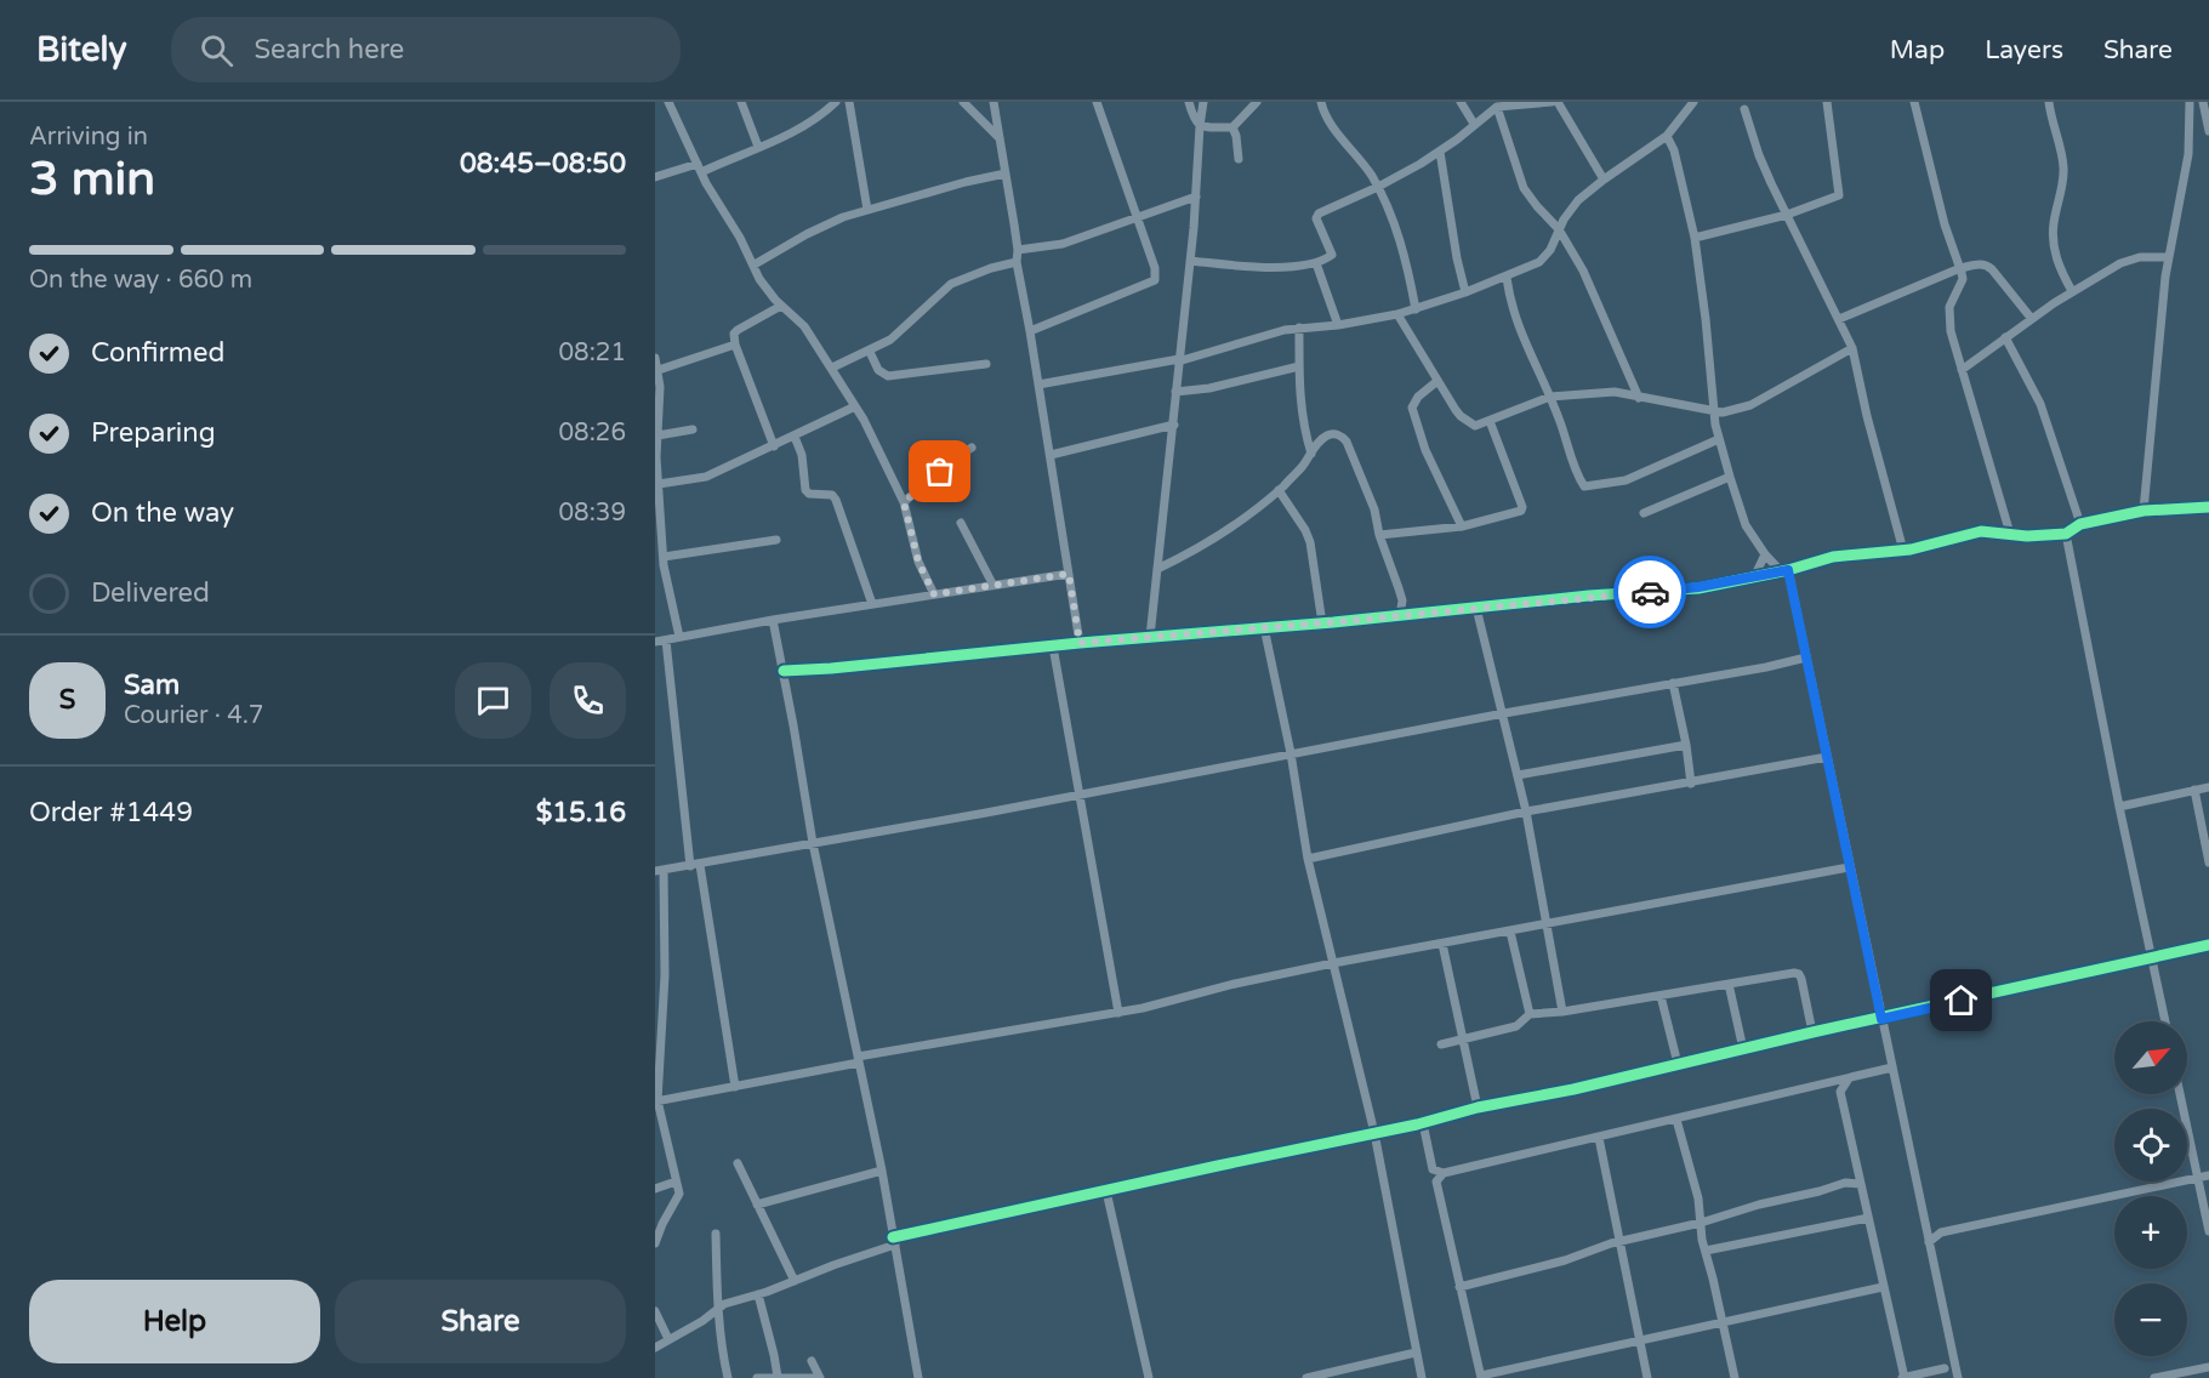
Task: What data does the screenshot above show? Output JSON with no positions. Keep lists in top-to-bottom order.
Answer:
{
  "north": "top right",
  "page": {
    "header": "Bitely",
    "search": "Search here",
    "nav": ["Map", "Layers", "Share"],
    "heading": ["3 min", "Arriving in", "08:45–08:50"],
    "panel": [
      "Sam",
      "Courier · 4.7",
      "Order #1449",
      "$15.16"
    ],
    "bar": "On the way · 660 m",
    "list": [
      ["Confirmed", "08:21"],
      ["Preparing", "08:26"],
      ["On the way", "08:39"],
      "Delivered"
    ],
    "round": "S",
    "map_buttons": ["+", "−"],
    "buttons": ["Help", "Share"]
  }
}
